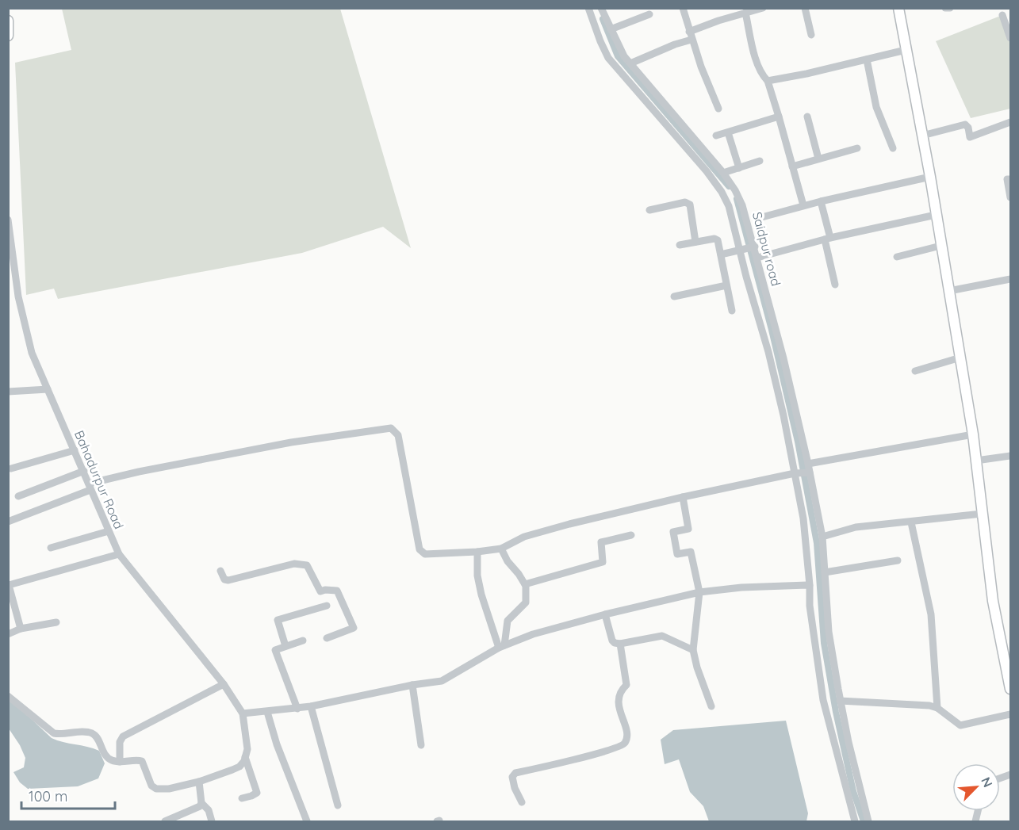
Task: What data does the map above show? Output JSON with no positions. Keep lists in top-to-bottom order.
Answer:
{
  "streets": {
    "street": ["Saidpur road", "Bahadurpur Road"]
  },
  "scale_bar": "100 m",
  "north": "top right"
}
